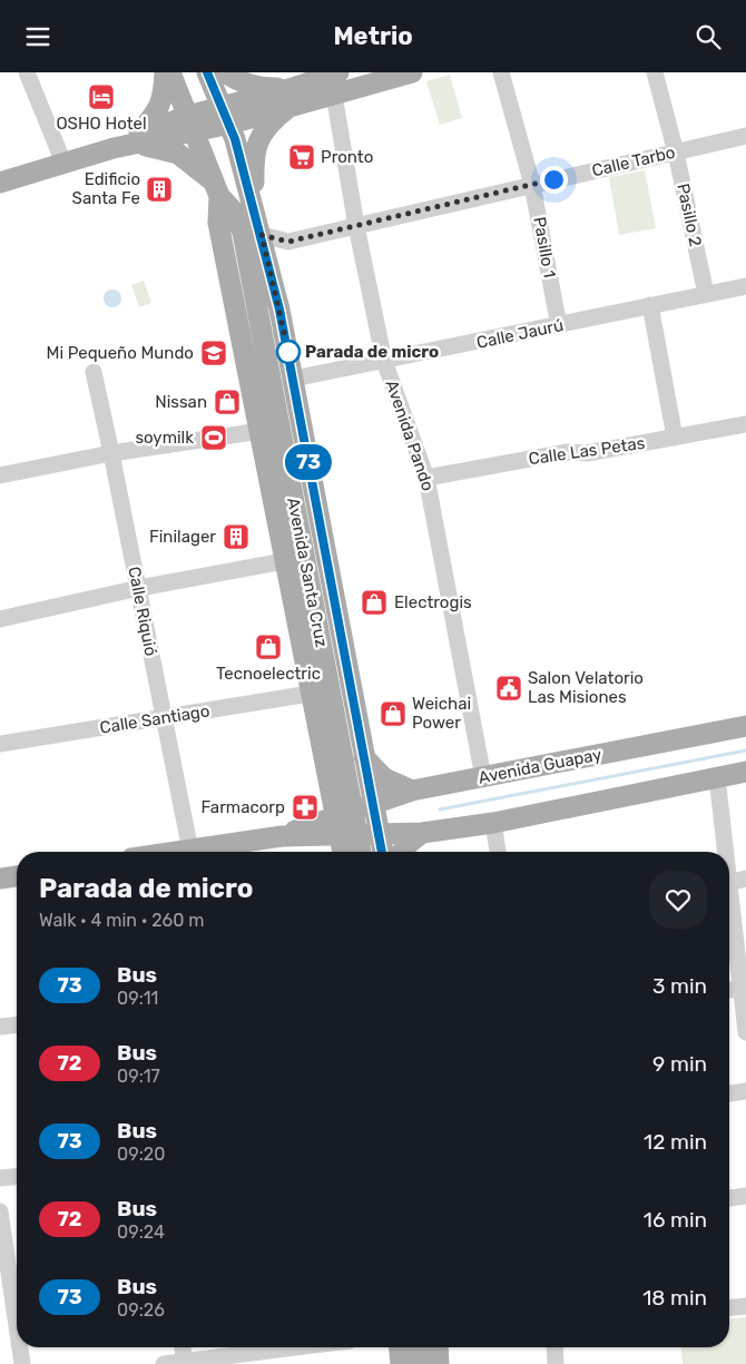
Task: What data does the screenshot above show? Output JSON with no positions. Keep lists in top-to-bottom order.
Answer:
{
  "streets": {
    "main road": ["Avenida Santa Cruz", "Avenida Guapay"],
    "street": [
      "Calle Tarbo",
      "Pasillo 2",
      "Pasillo 1",
      "Calle Jaurú",
      "Avenida Pando",
      "Calle Las Petas",
      "Calle Riquió",
      "Calle Santiago"
    ]
  },
  "crossings": [
    ["Calle Tarbo", "Pasillo 2"],
    ["Calle Tarbo", "Pasillo 1"],
    ["Calle Tarbo", "Avenida Pando"],
    ["Calle Tarbo", "Avenida Santa Cruz"],
    ["Pasillo 2", "Calle Jaurú"],
    ["Pasillo 1", "Calle Jaurú"],
    ["Calle Jaurú", "Avenida Pando"],
    ["Calle Jaurú", "Avenida Santa Cruz"],
    ["Avenida Pando", "Calle Las Petas"],
    ["Avenida Pando", "Avenida Guapay"],
    ["Avenida Santa Cruz", "Calle Santiago"],
    ["Avenida Santa Cruz", "Avenida Guapay"],
    ["Calle Riquió", "Calle Santiago"]
  ],
  "places": {
    "hotel": ["OSHO Hotel"],
    "supermarket": ["Pronto"],
    "building": ["Edificio Santa Fe", "Finilager"],
    "other": ["Parada de micro"],
    "school or university": ["Mi Pequeño Mundo"],
    "shop": [
      "Nissan",
      "Electrogis",
      "Tecnoelectric",
      "Weichai Power"
    ],
    "sports": ["soymilk"],
    "public building": ["Salon Velatorio Las Misiones"],
    "pharmacy": ["Farmacorp"]
  },
  "lines": ["bus line 73"],
  "page": {
    "header": "Metrio",
    "on_map": "73",
    "heading": ["Parada de micro", "Walk · 4 min · 260 m"],
    "list": [
      {
        "mark": "73",
        "name": "Bus",
        "note": "09:11",
        "value": "3 min"
      },
      {
        "mark": "72",
        "name": "Bus",
        "note": "09:17",
        "value": "9 min"
      },
      {
        "mark": "73",
        "name": "Bus",
        "note": "09:20",
        "value": "12 min"
      },
      {
        "mark": "72",
        "name": "Bus",
        "note": "09:24",
        "value": "16 min"
      },
      {
        "mark": "73",
        "name": "Bus",
        "note": "09:26",
        "value": "18 min"
      }
    ]
  }
}
